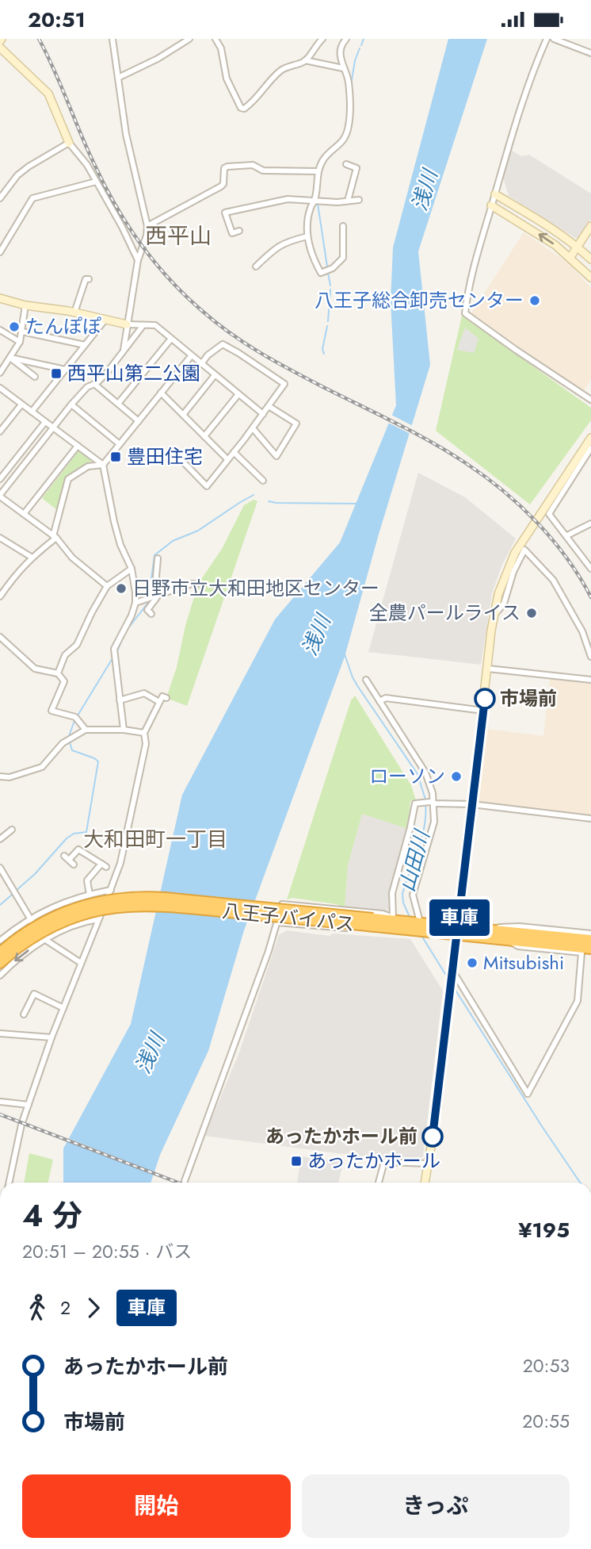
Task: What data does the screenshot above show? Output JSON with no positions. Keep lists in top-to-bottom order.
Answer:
{
  "streets": {
    "highway": ["八王子バイパス"]
  },
  "districts": ["西平山", "大和田町一丁目"],
  "water": ["浅川", "山田川"],
  "places": {
    "other": [
      "八王子総合卸売センター",
      "たんぽぽ",
      "日野市立大和田地区センター",
      "全農パールライス",
      "市場前",
      "ローソン",
      "Mitsubishi",
      "あったかホール前"
    ],
    "transit": ["西平山第二公園", "豊田住宅", "あったかホール"]
  },
  "lines": ["bus line 車庫"],
  "page": {
    "status": "20:51",
    "on_map": "車庫",
    "heading": ["4 分", "20:51 – 20:55 · バス", "¥195"],
    "legs": ["2", "車庫"],
    "list": [
      {
        "name": "あったかホール前",
        "value": "20:53"
      },
      {
        "name": "市場前",
        "value": "20:55"
      }
    ],
    "buttons": ["開始", "きっぷ"]
  }
}
